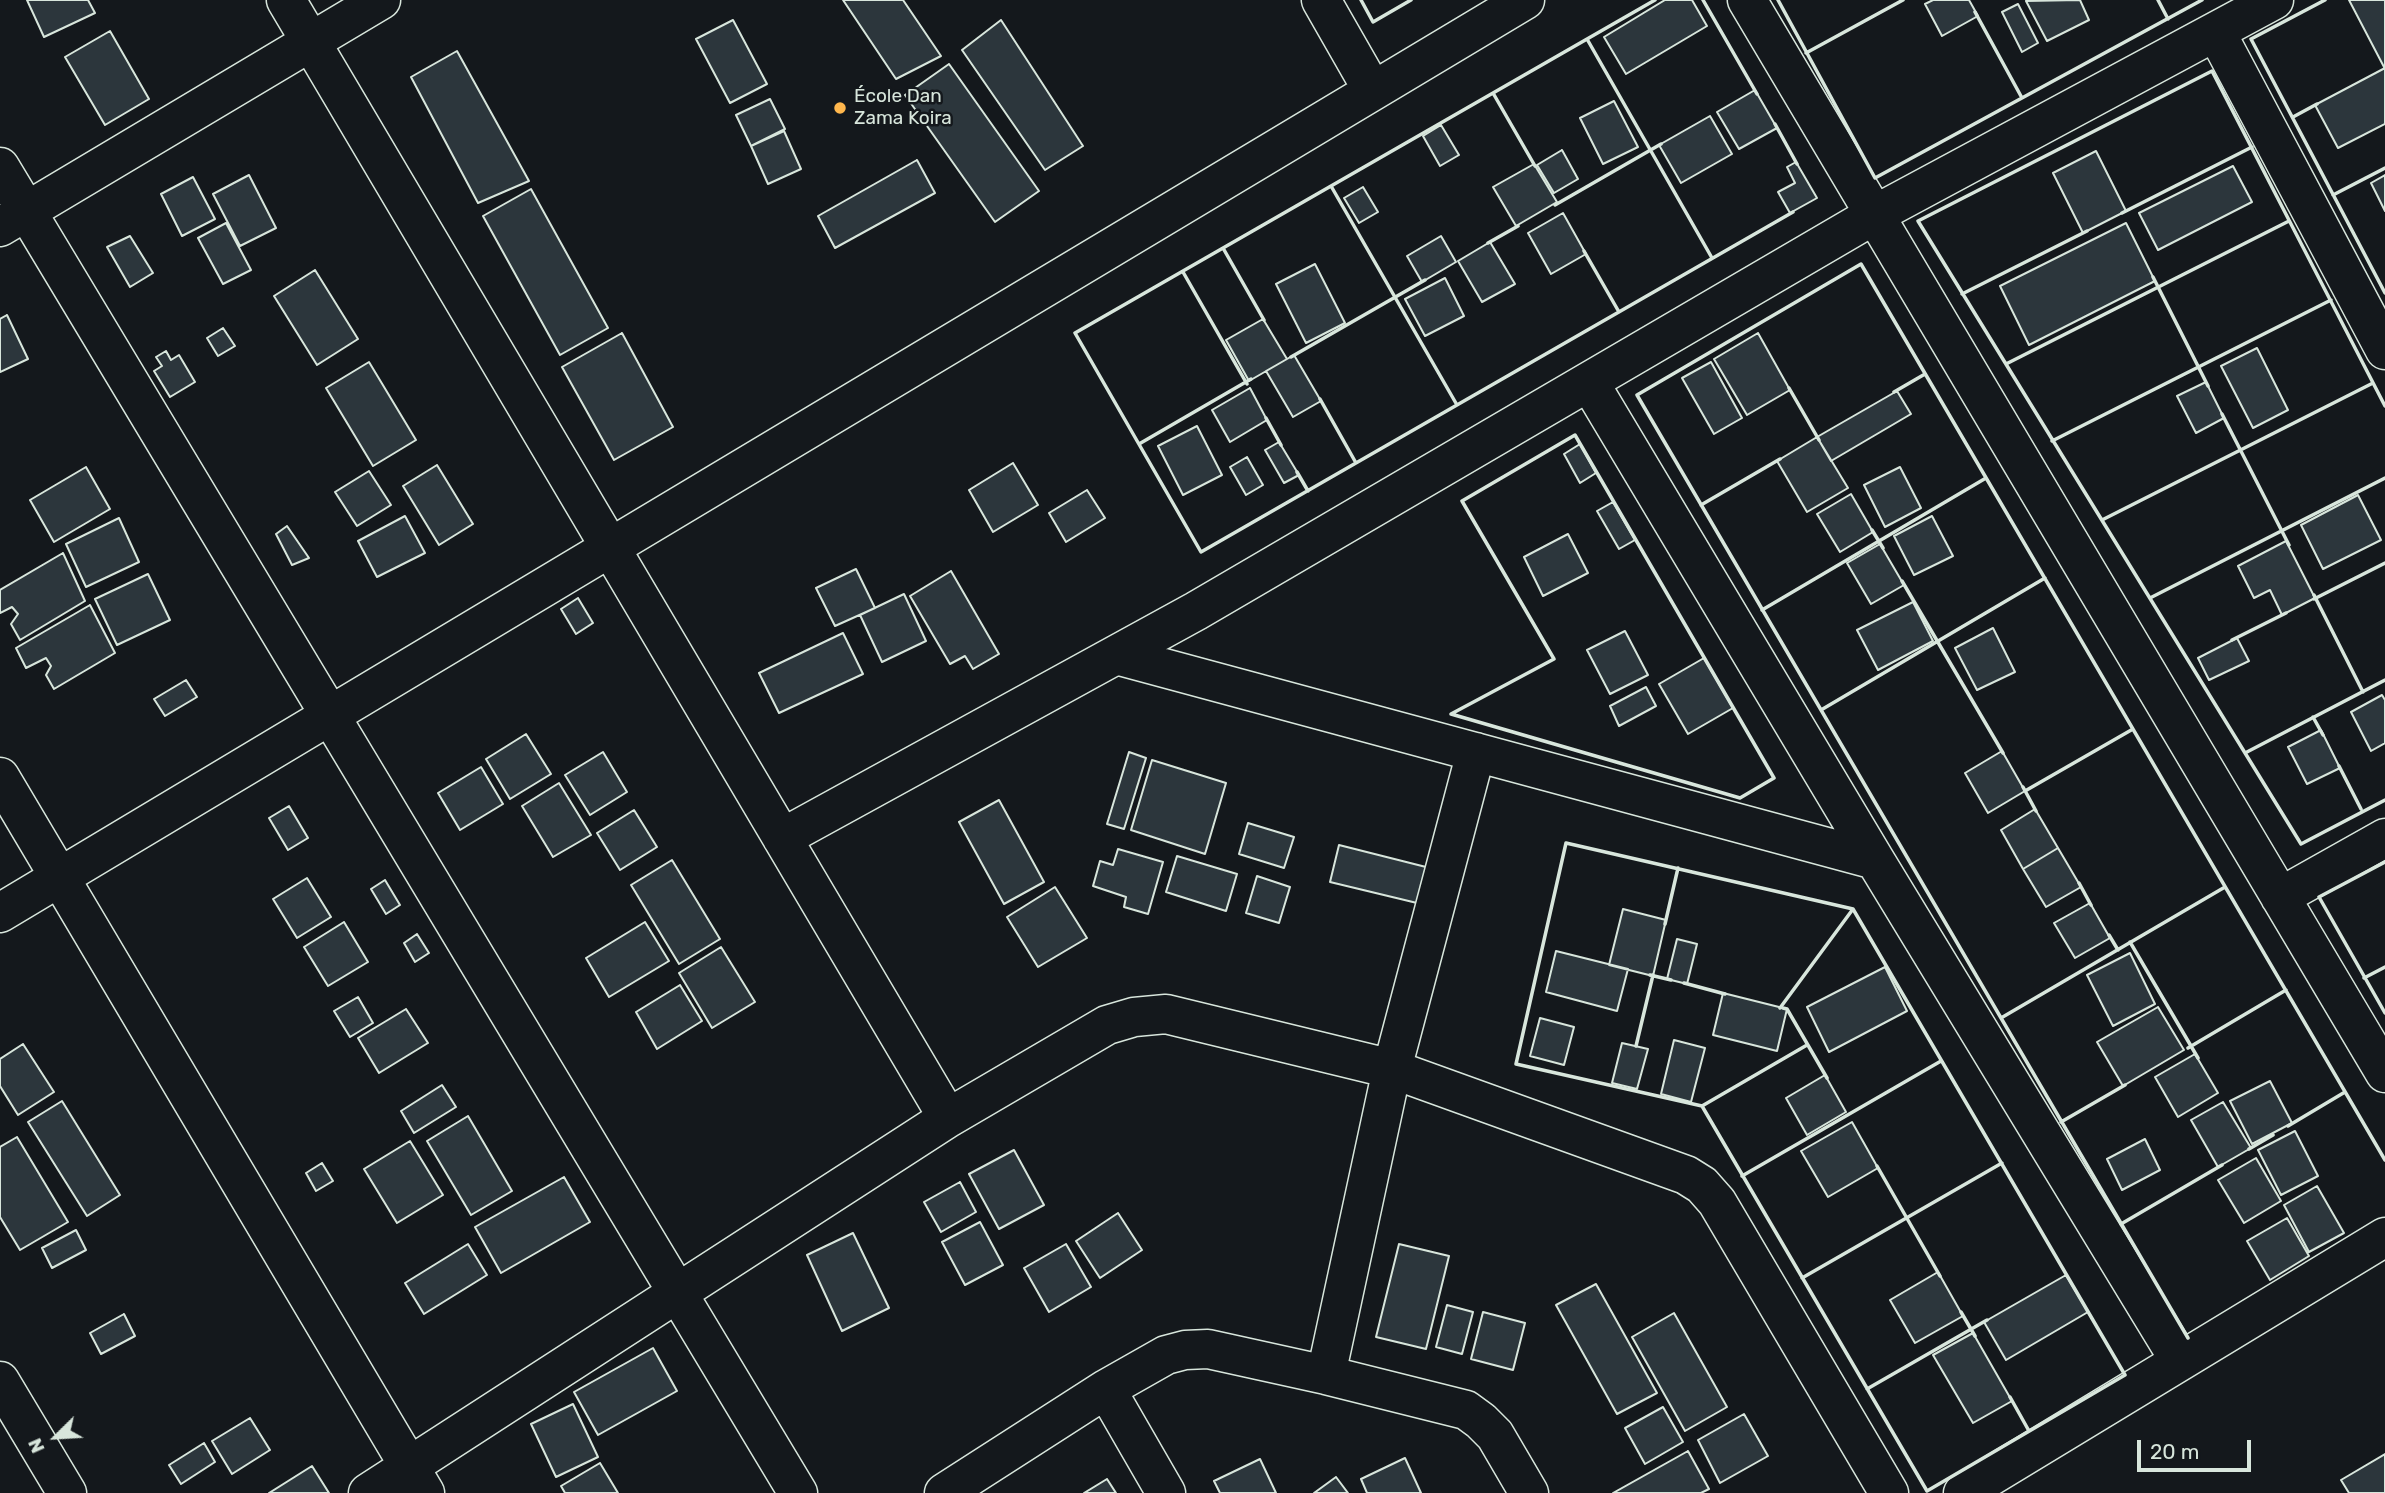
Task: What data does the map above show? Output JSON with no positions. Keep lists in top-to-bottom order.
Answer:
{
  "places": ["École Dan Zama Koira"],
  "scale_bar": "20 m",
  "north": "bottom left"
}
